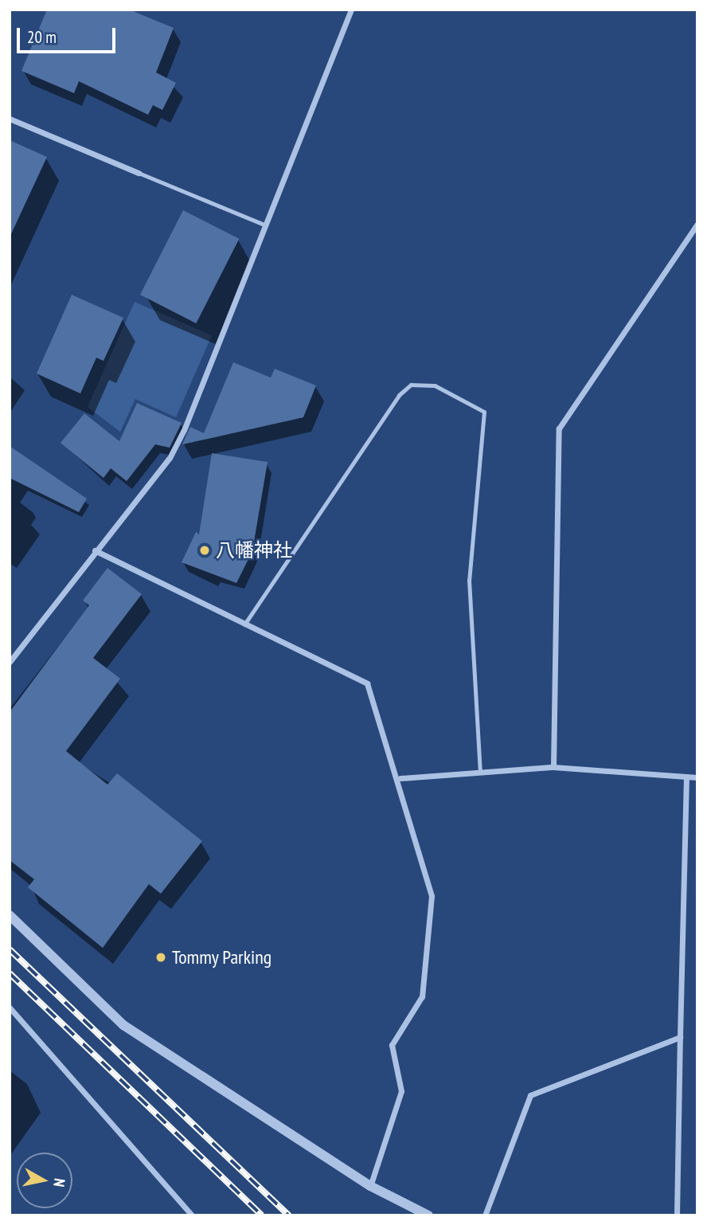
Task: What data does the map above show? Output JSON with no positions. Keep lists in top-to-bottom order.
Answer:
{
  "places": ["八幡神社", "Tommy Parking"],
  "scale_bar": "20 m",
  "north": "right"
}
